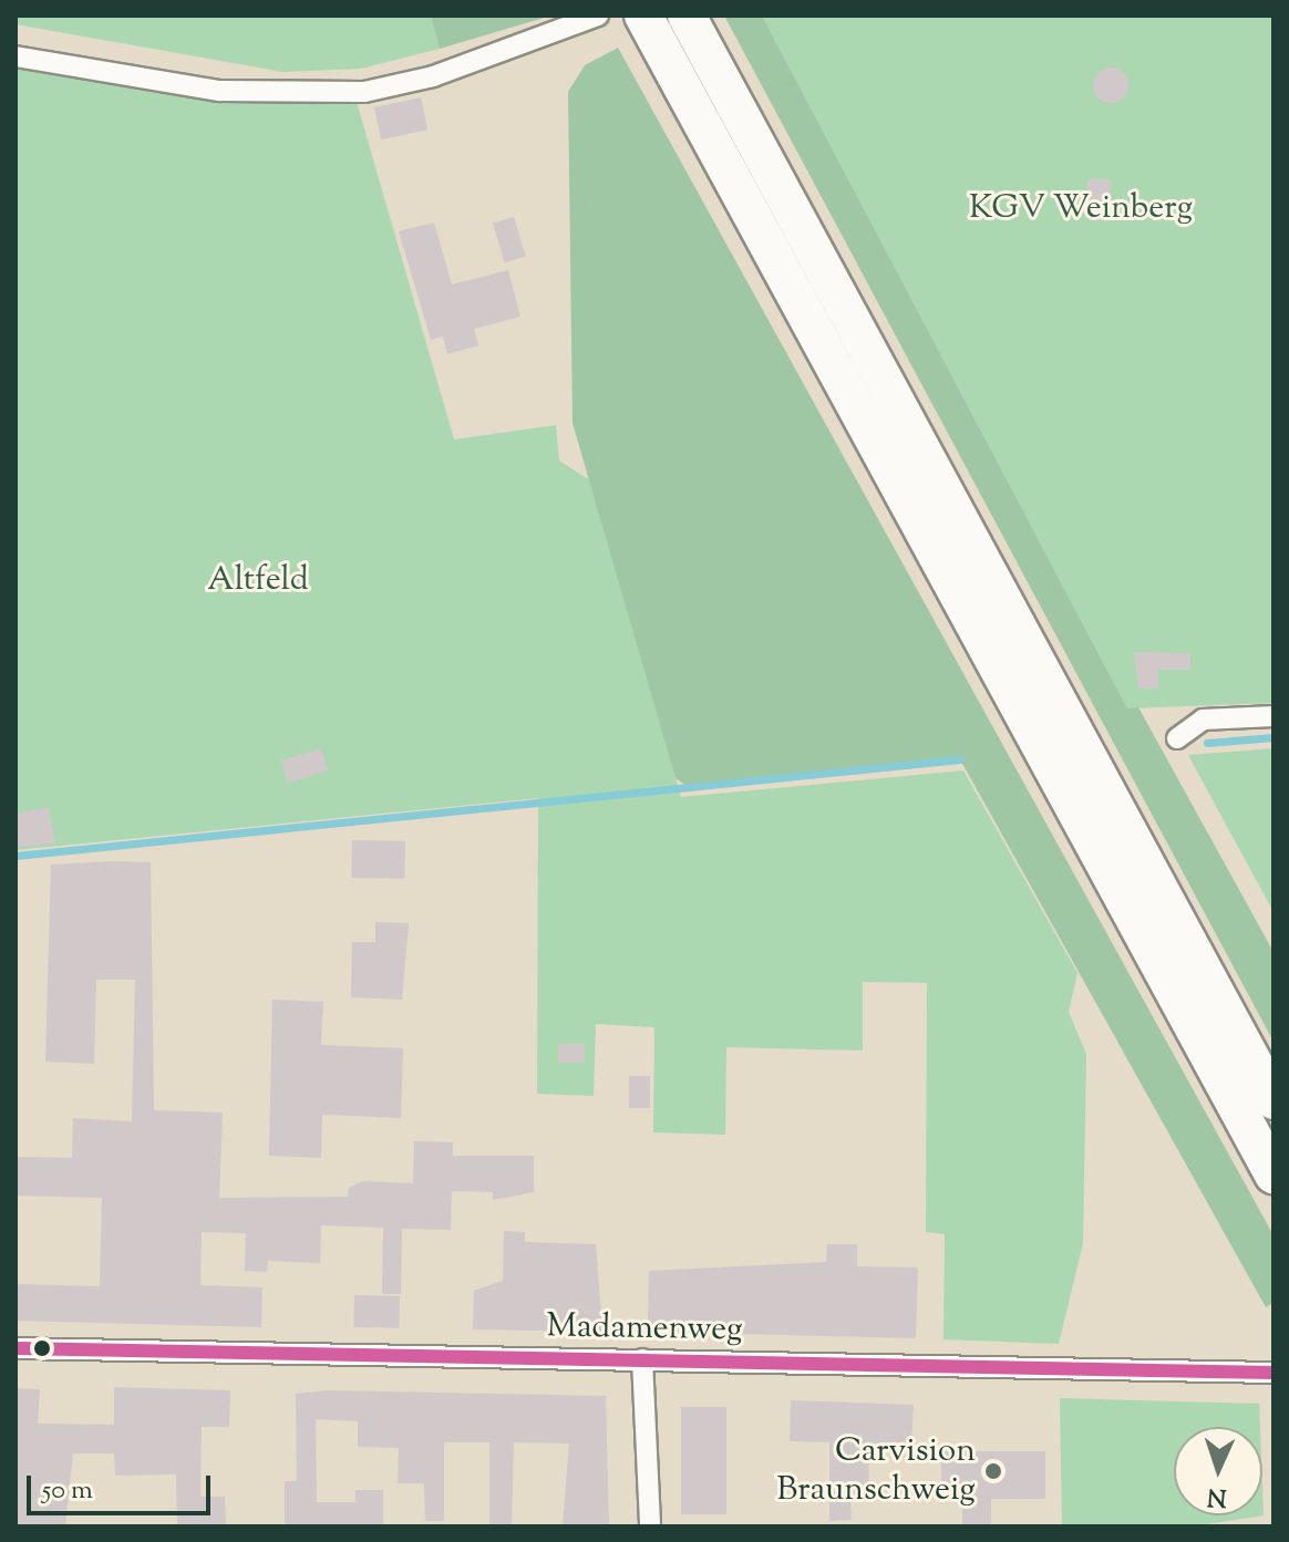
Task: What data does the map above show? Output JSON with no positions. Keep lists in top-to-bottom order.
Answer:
{
  "streets": {
    "street": ["Madamenweg"]
  },
  "parks": ["KGV Weinberg", "Altfeld"],
  "places": ["Carvision Braunschweig"],
  "scale_bar": "50 m",
  "north": "bottom"
}
